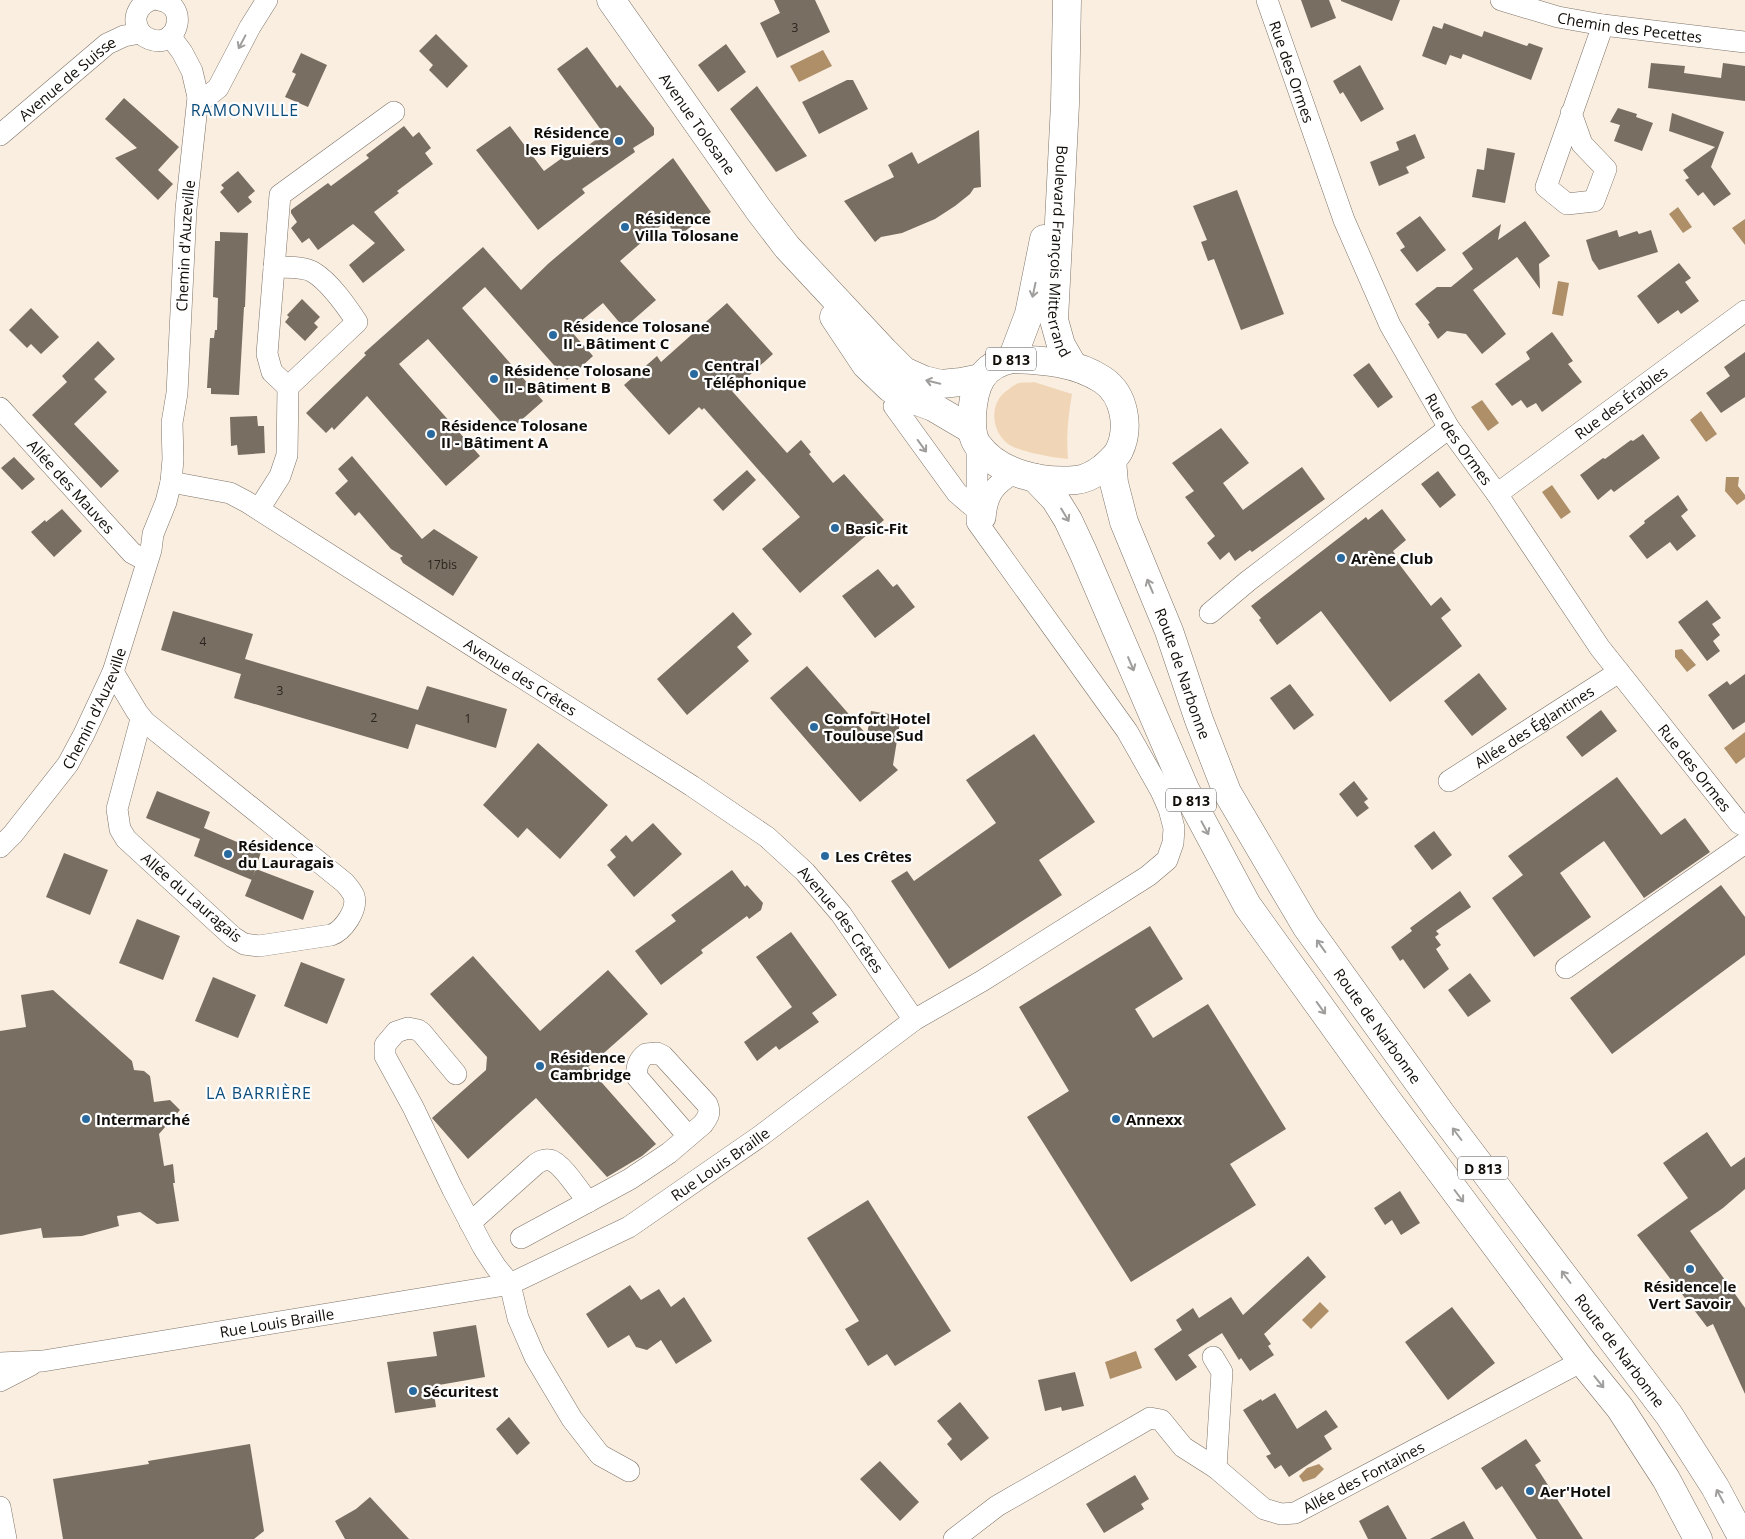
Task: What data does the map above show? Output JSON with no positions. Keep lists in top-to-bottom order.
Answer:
{
  "streets": {
    "main road": [
      "Avenue Tolosane",
      "Boulevard François Mitterrand",
      "D 813",
      "Route de Narbonne"
    ],
    "street": [
      "Chemin des Pecettes",
      "Rue des Ormes",
      "Avenue de Suisse",
      "Chemin d'Auzeville",
      "Rue des Érables",
      "Allée des Mauves",
      "Avenue des Crêtes",
      "Allée des Églantines",
      "Allée du Lauragais",
      "Rue Louis Braille",
      "Allée des Fontaines"
    ]
  },
  "crossings": [
    ["Rue des Ormes", "Rue des Érables"],
    ["Rue des Ormes", "Allée des Églantines"],
    ["Avenue Tolosane", "Boulevard François Mitterrand"],
    ["Avenue Tolosane", "D 813"],
    ["Avenue Tolosane", "Route de Narbonne"],
    ["Chemin d'Auzeville", "Allée des Mauves"],
    ["Chemin d'Auzeville", "Avenue des Crêtes"],
    ["Chemin d'Auzeville", "Allée du Lauragais"],
    ["Boulevard François Mitterrand", "D 813"],
    ["Boulevard François Mitterrand", "Route de Narbonne"],
    ["D 813", "Route de Narbonne"],
    ["D 813", "Allée des Fontaines"],
    ["Avenue des Crêtes", "Rue Louis Braille"]
  ],
  "districts": ["RAMONVILLE", "LA BARRIÈRE"],
  "places": [
    "Résidence les Figuiers",
    "Résidence Villa Tolosane",
    "Résidence Tolosane II - Bâtiment C",
    "Central Téléphonique",
    "Résidence Tolosane II - Bâtiment B",
    "Résidence Tolosane II - Bâtiment A",
    "Basic-Fit",
    "Arène Club",
    "Comfort Hotel Toulouse Sud",
    "Résidence du Lauragais",
    "Les Crêtes",
    "Résidence Cambridge",
    "Intermarché",
    "Annexx",
    "Résidence le Vert Savoir",
    "Sécuritest",
    "Aer'Hotel"
  ],
  "house_numbers": [
    "3",
    "17bis",
    "4",
    "3",
    "2",
    "1"
  ]
}
